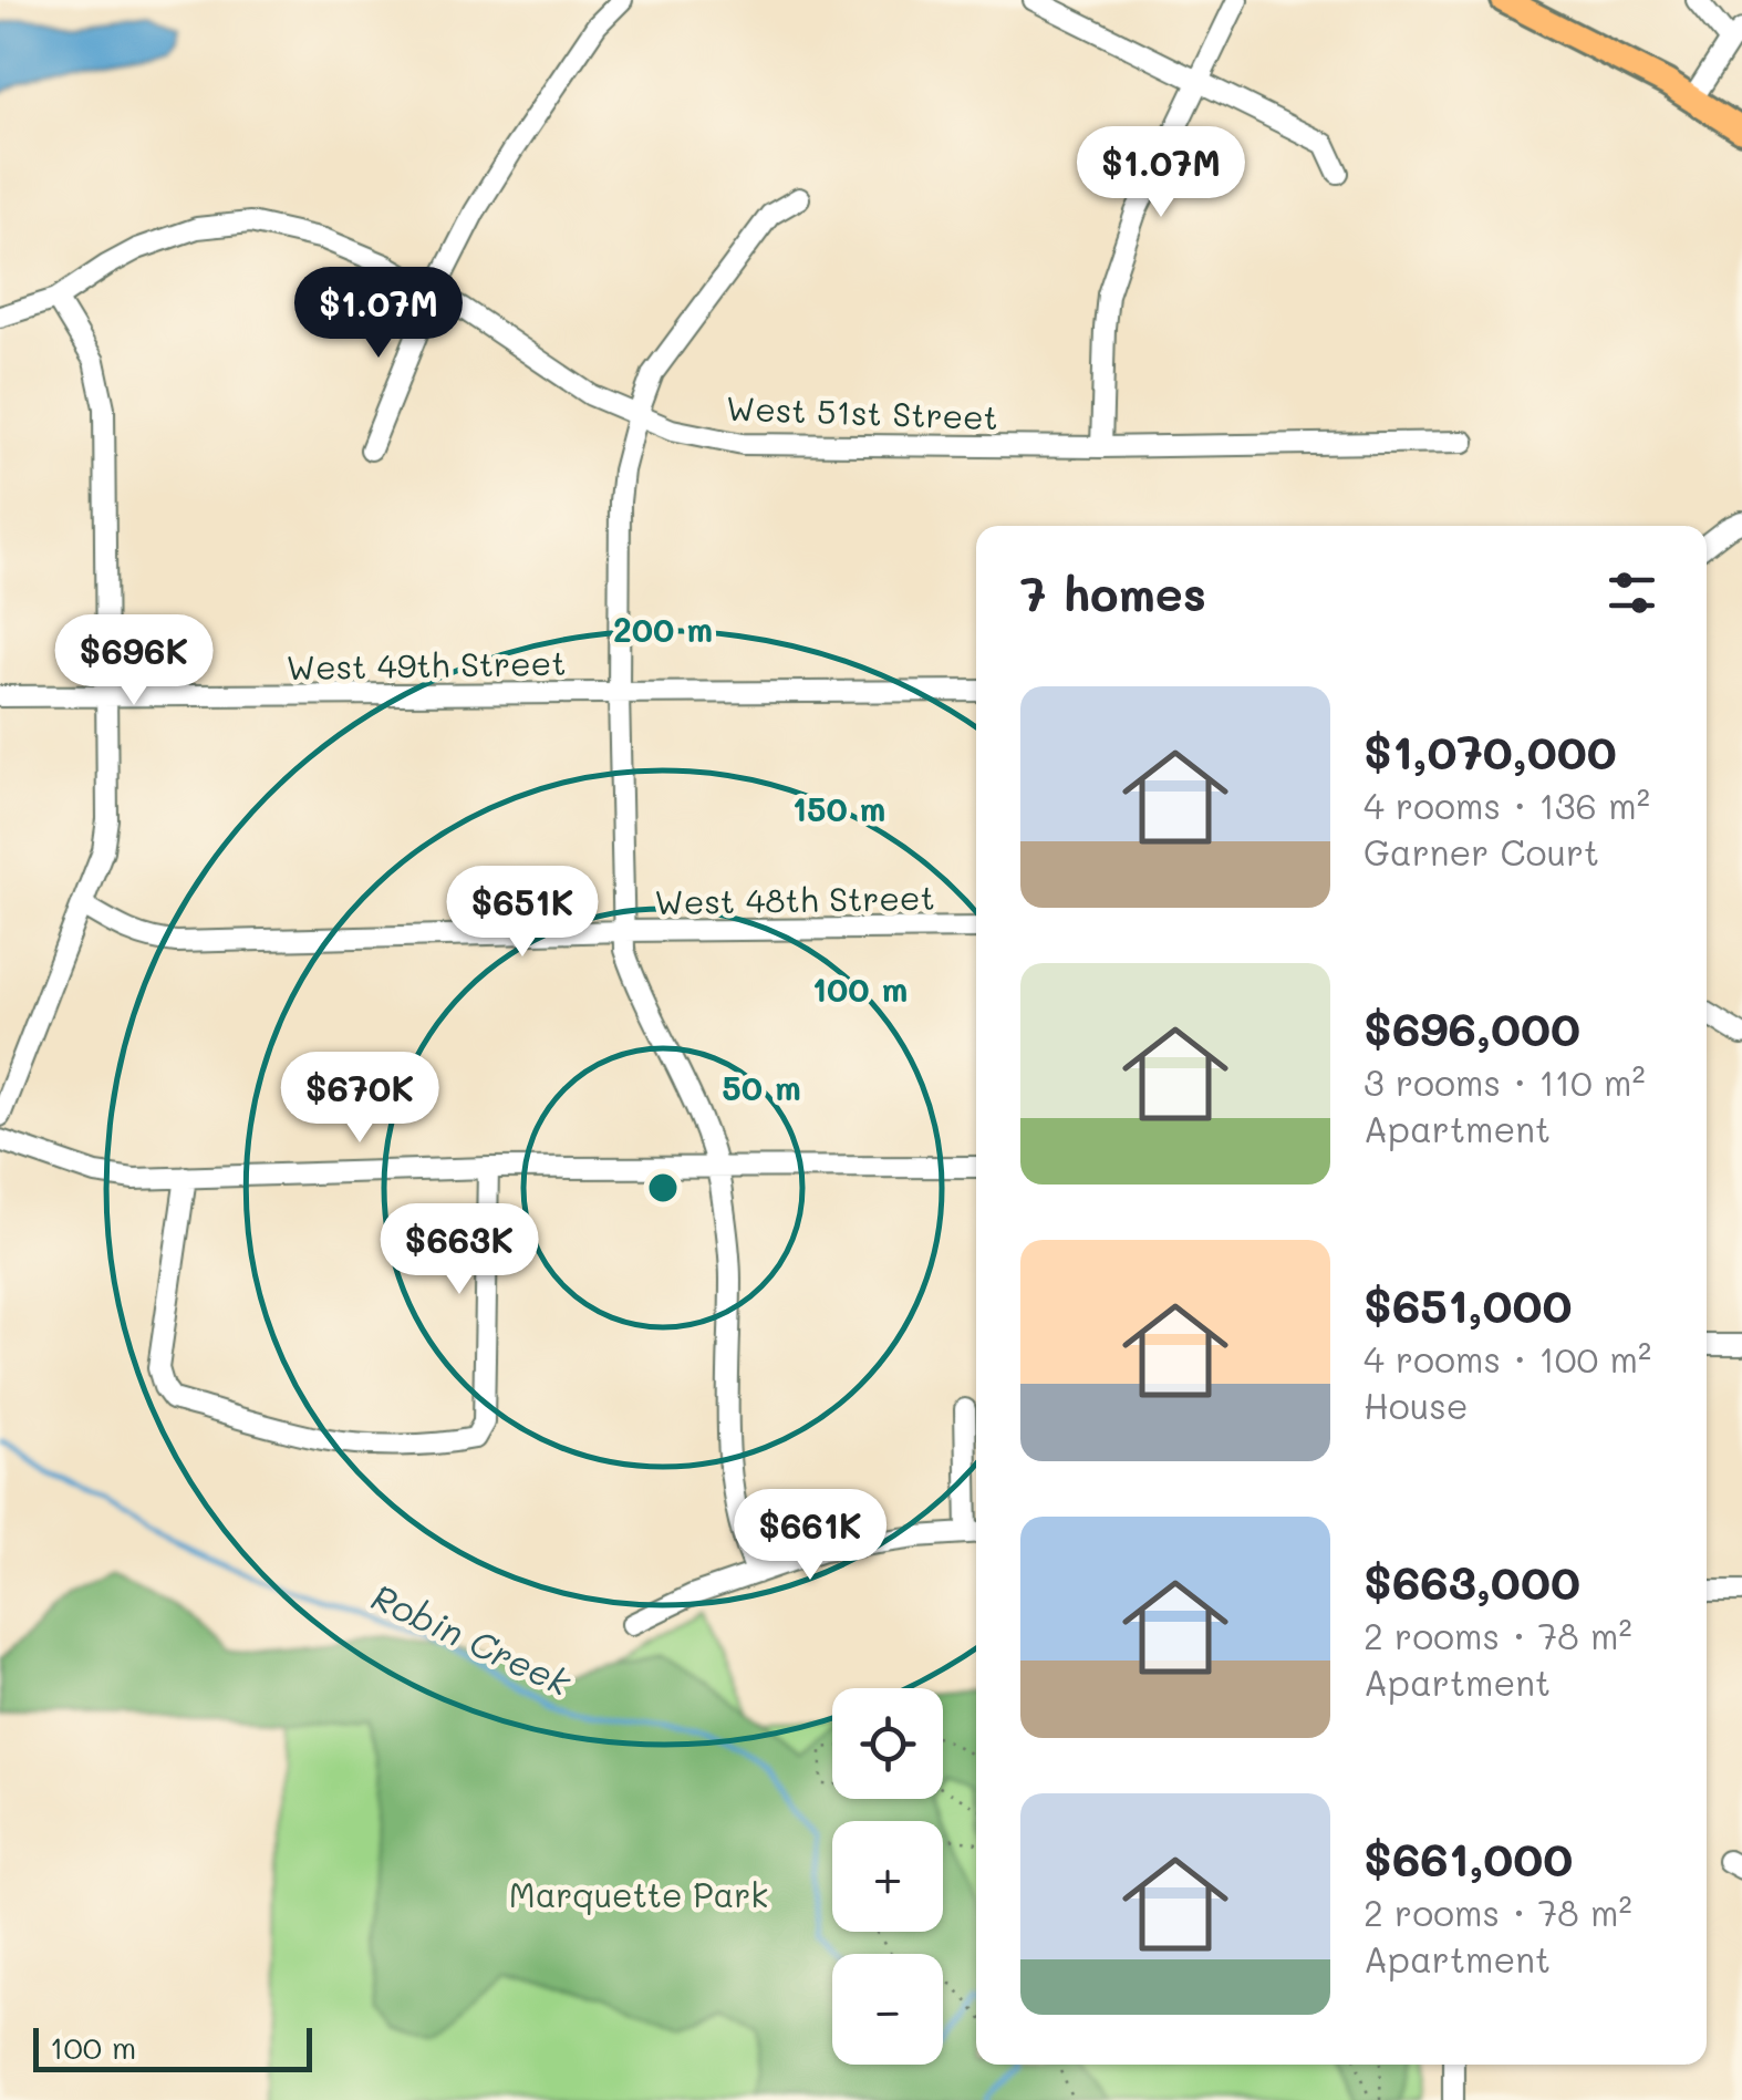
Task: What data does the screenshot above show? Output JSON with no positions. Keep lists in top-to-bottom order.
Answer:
{
  "streets": {
    "street": ["West 51st Street", "West 49th Street", "West 48th Street"]
  },
  "water": ["Robin Creek"],
  "parks": ["Marquette Park"],
  "scale_bar": "100 m",
  "page": {
    "price": [
      "$1.07M",
      "$1.07M",
      "$696K",
      "$651K",
      "$670K",
      "$663K",
      "$661K"
    ],
    "heading": "7 homes",
    "list": [
      {
        "name": "$1,070,000",
        "note": "4 rooms · 136 m² · Garner Court"
      },
      {
        "name": "$696,000",
        "note": "3 rooms · 110 m² · Apartment"
      },
      {
        "name": "$651,000",
        "note": "4 rooms · 100 m² · House"
      },
      {
        "name": "$663,000",
        "note": "2 rooms · 78 m² · Apartment"
      },
      {
        "name": "$661,000",
        "note": "2 rooms · 78 m² · Apartment"
      }
    ],
    "map_buttons": ["+", "−"],
    "scale": "100 m"
  },
  "rings": [
    "200 m",
    "150 m",
    "100 m",
    "50 m"
  ]
}
